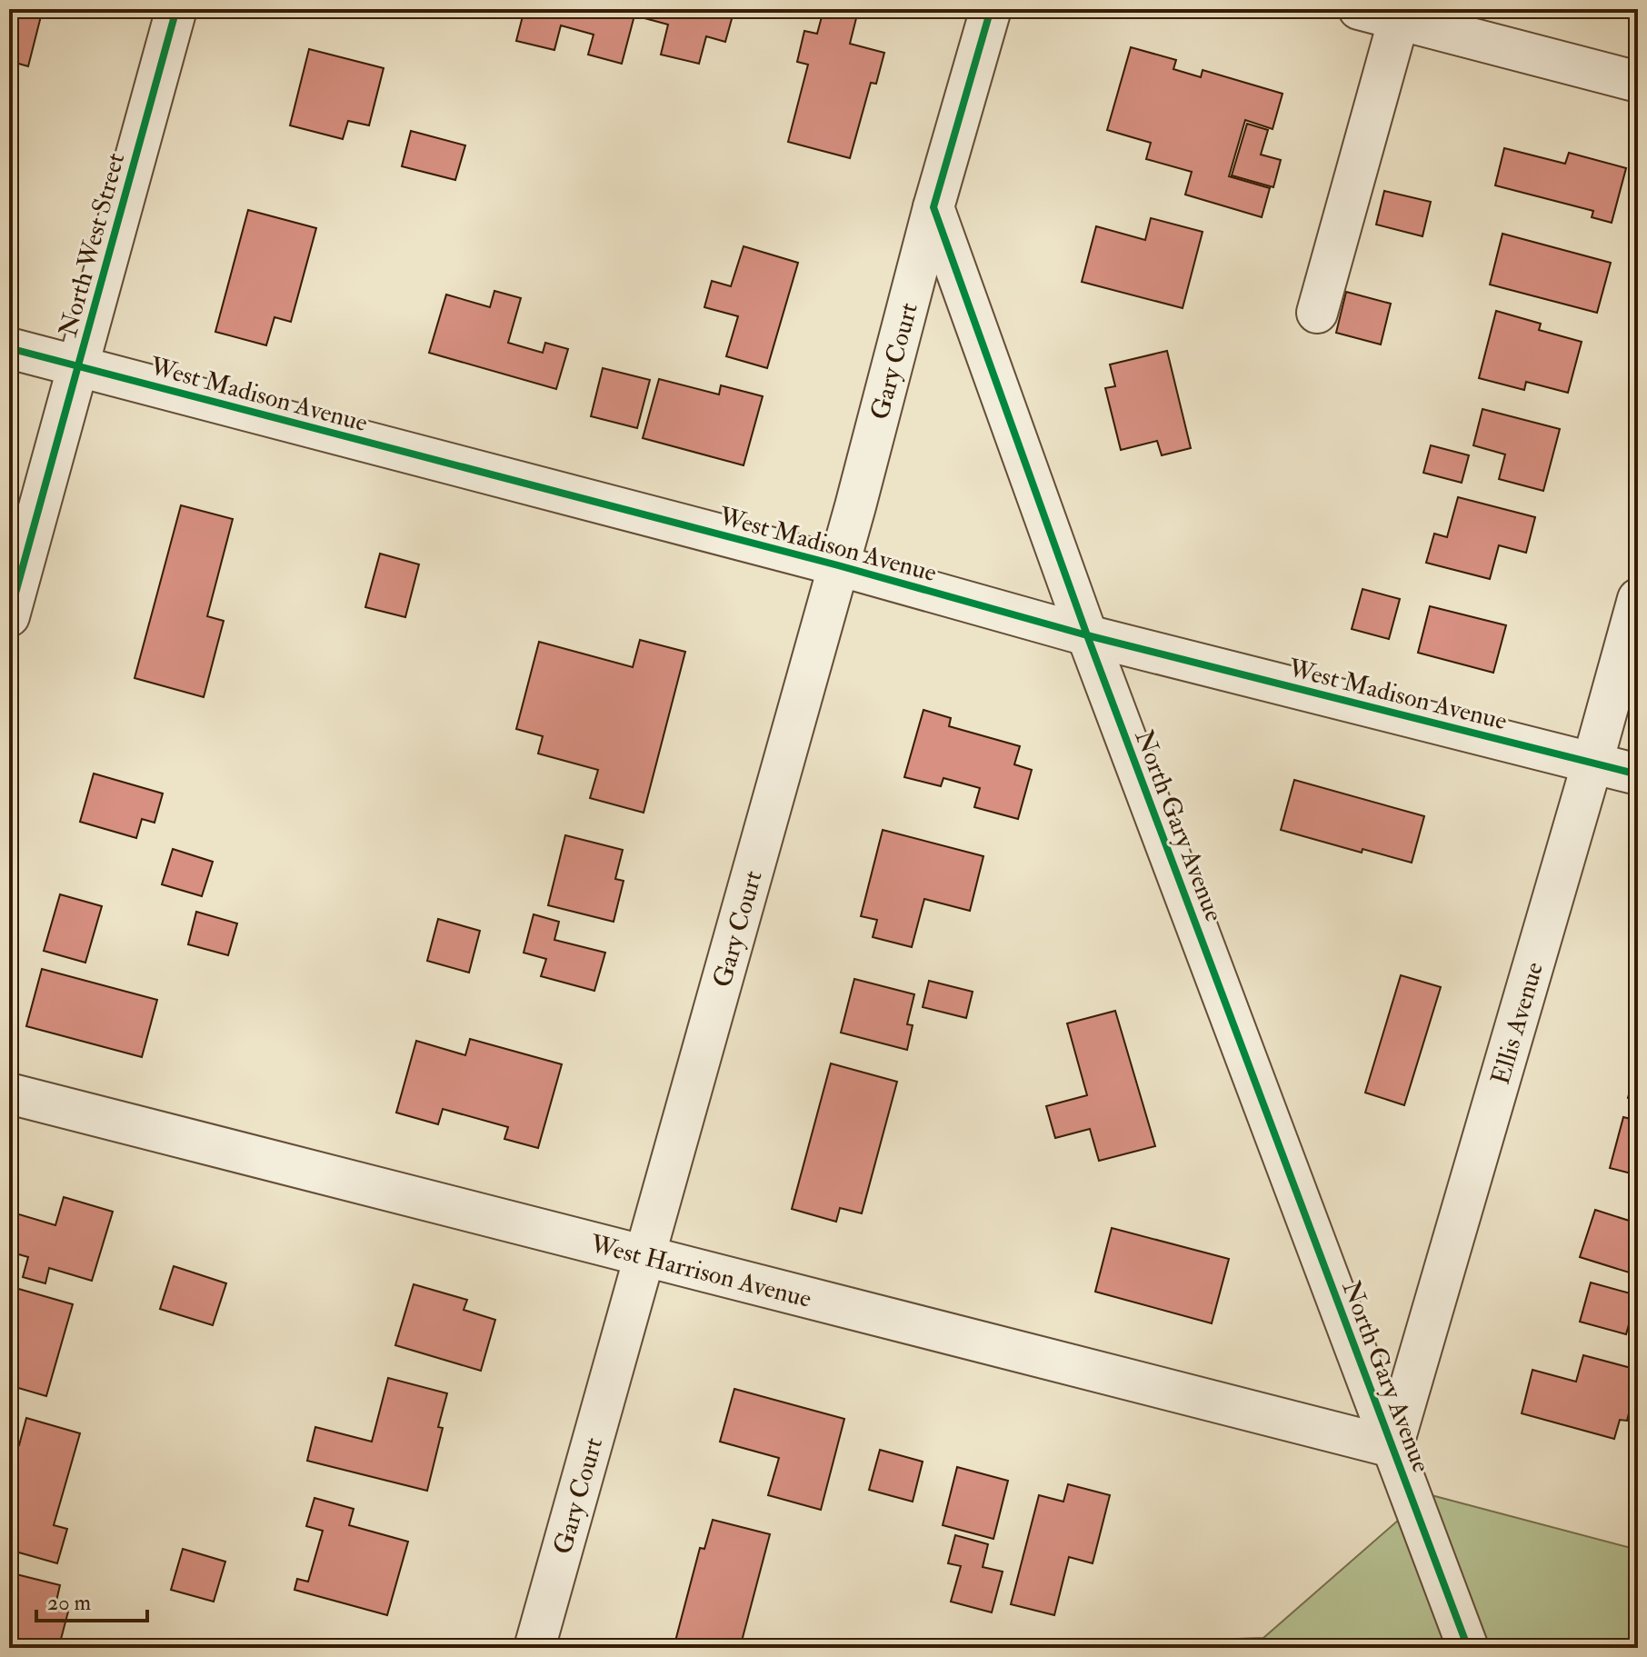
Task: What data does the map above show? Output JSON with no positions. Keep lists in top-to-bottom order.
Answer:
{
  "streets": {
    "street": [
      "North West Street",
      "Gary Court",
      "West Madison Avenue",
      "North Gary Avenue",
      "Ellis Avenue",
      "West Harrison Avenue"
    ]
  },
  "crossings": [
    ["North West Street", "West Madison Avenue"],
    ["Gary Court", "West Madison Avenue"],
    ["Gary Court", "North Gary Avenue"],
    ["Gary Court", "West Harrison Avenue"],
    ["West Madison Avenue", "North Gary Avenue"],
    ["West Madison Avenue", "Ellis Avenue"],
    ["North Gary Avenue", "Ellis Avenue"],
    ["North Gary Avenue", "West Harrison Avenue"],
    ["Ellis Avenue", "West Harrison Avenue"]
  ],
  "scale_bar": "20 m"
}
